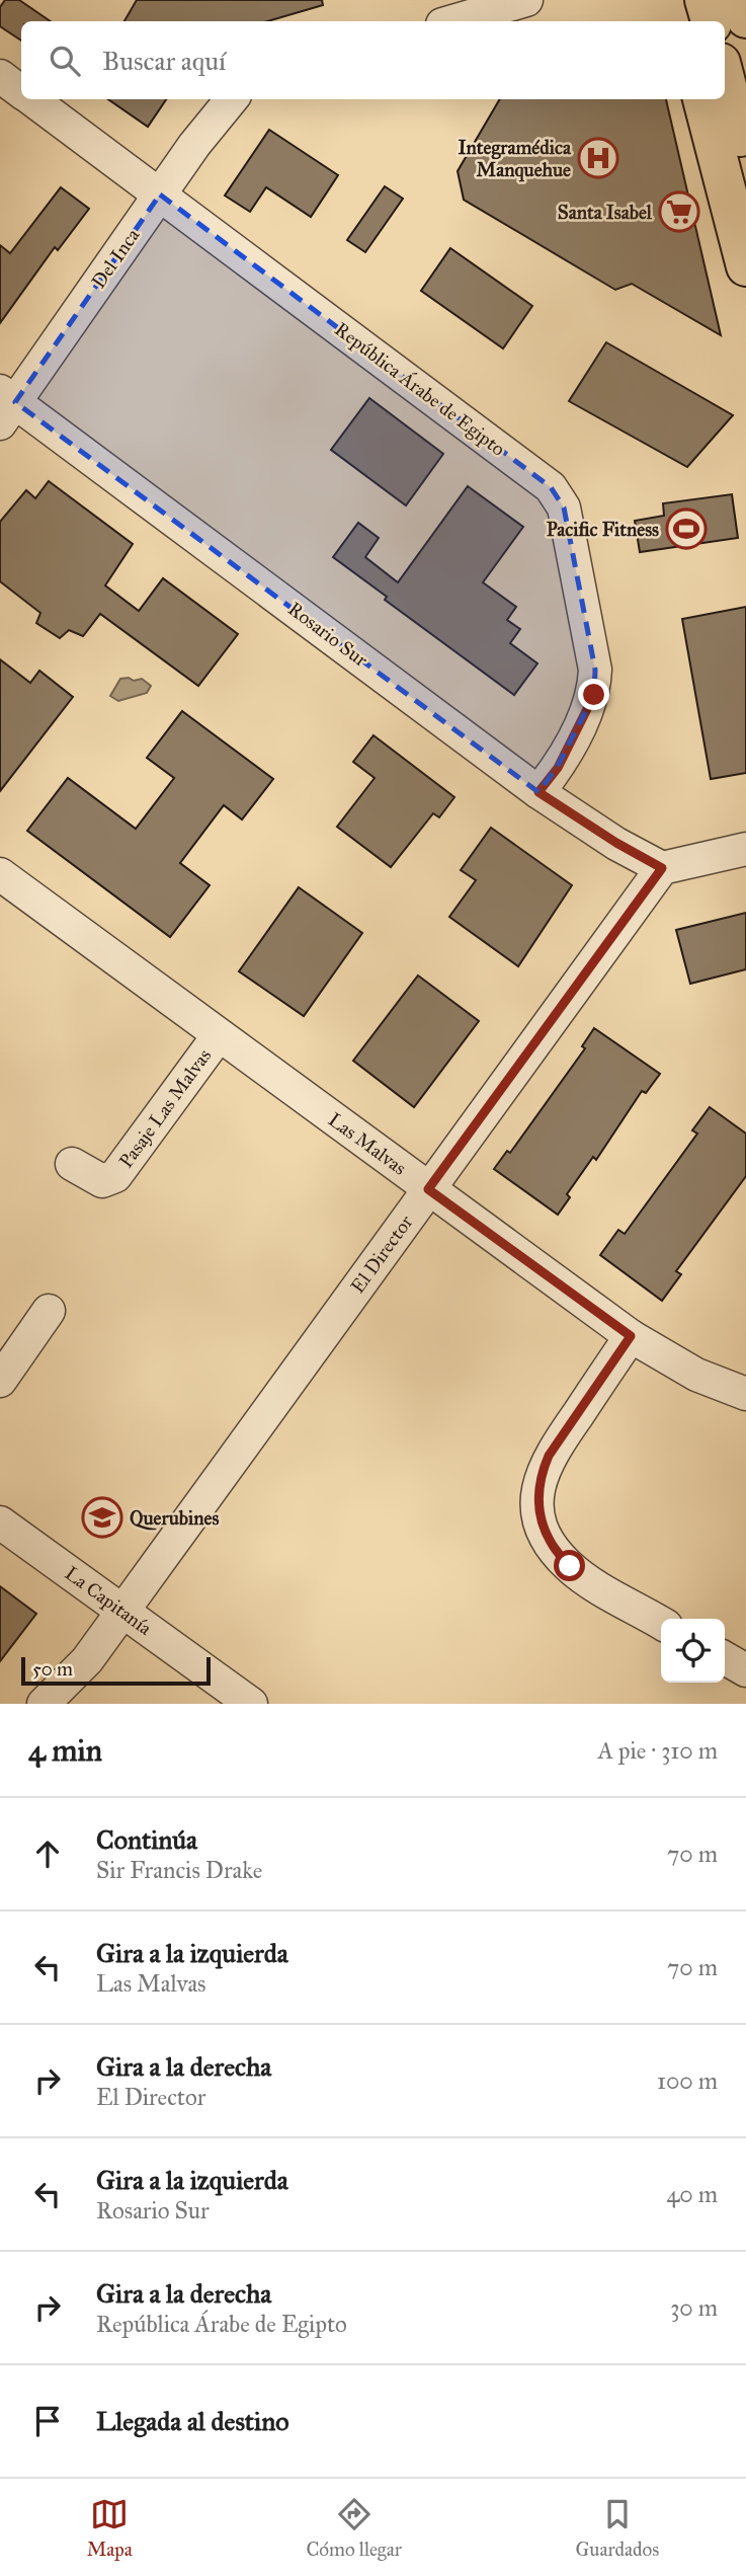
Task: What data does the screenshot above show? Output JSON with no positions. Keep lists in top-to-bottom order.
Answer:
{
  "streets": {
    "street": [
      "Del Inca",
      "República Árabe de Egipto",
      "Rosario Sur",
      "Pasaje Las Malvas",
      "Las Malvas",
      "El Director",
      "La Capitanía"
    ]
  },
  "crossings": [
    ["Del Inca", "República Árabe de Egipto"],
    ["Del Inca", "Rosario Sur"],
    ["República Árabe de Egipto", "Rosario Sur"],
    ["Rosario Sur", "El Director"],
    ["Pasaje Las Malvas", "Las Malvas"],
    ["Las Malvas", "El Director"],
    ["El Director", "La Capitanía"]
  ],
  "places": {
    "hospital": ["Integramédica Manquehue"],
    "supermarket": ["Santa Isabel"],
    "sports": ["Pacific Fitness"],
    "school or university": ["Querubines"]
  },
  "scale_bar": "50 m",
  "page": {
    "search": "Buscar aquí",
    "scale": "50 m",
    "heading": ["4 min", "A pie · 310 m"],
    "list": [
      ["Continúa", "Sir Francis Drake", "70 m"],
      ["Gira a la izquierda", "Las Malvas", "70 m"],
      ["Gira a la derecha", "El Director", "100 m"],
      ["Gira a la izquierda", "Rosario Sur", "40 m"],
      ["Gira a la derecha", "República Árabe de Egipto", "30 m"],
      "Llegada al destino"
    ],
    "nav": ["Mapa", "Cómo llegar", "Guardados"]
  }
}
